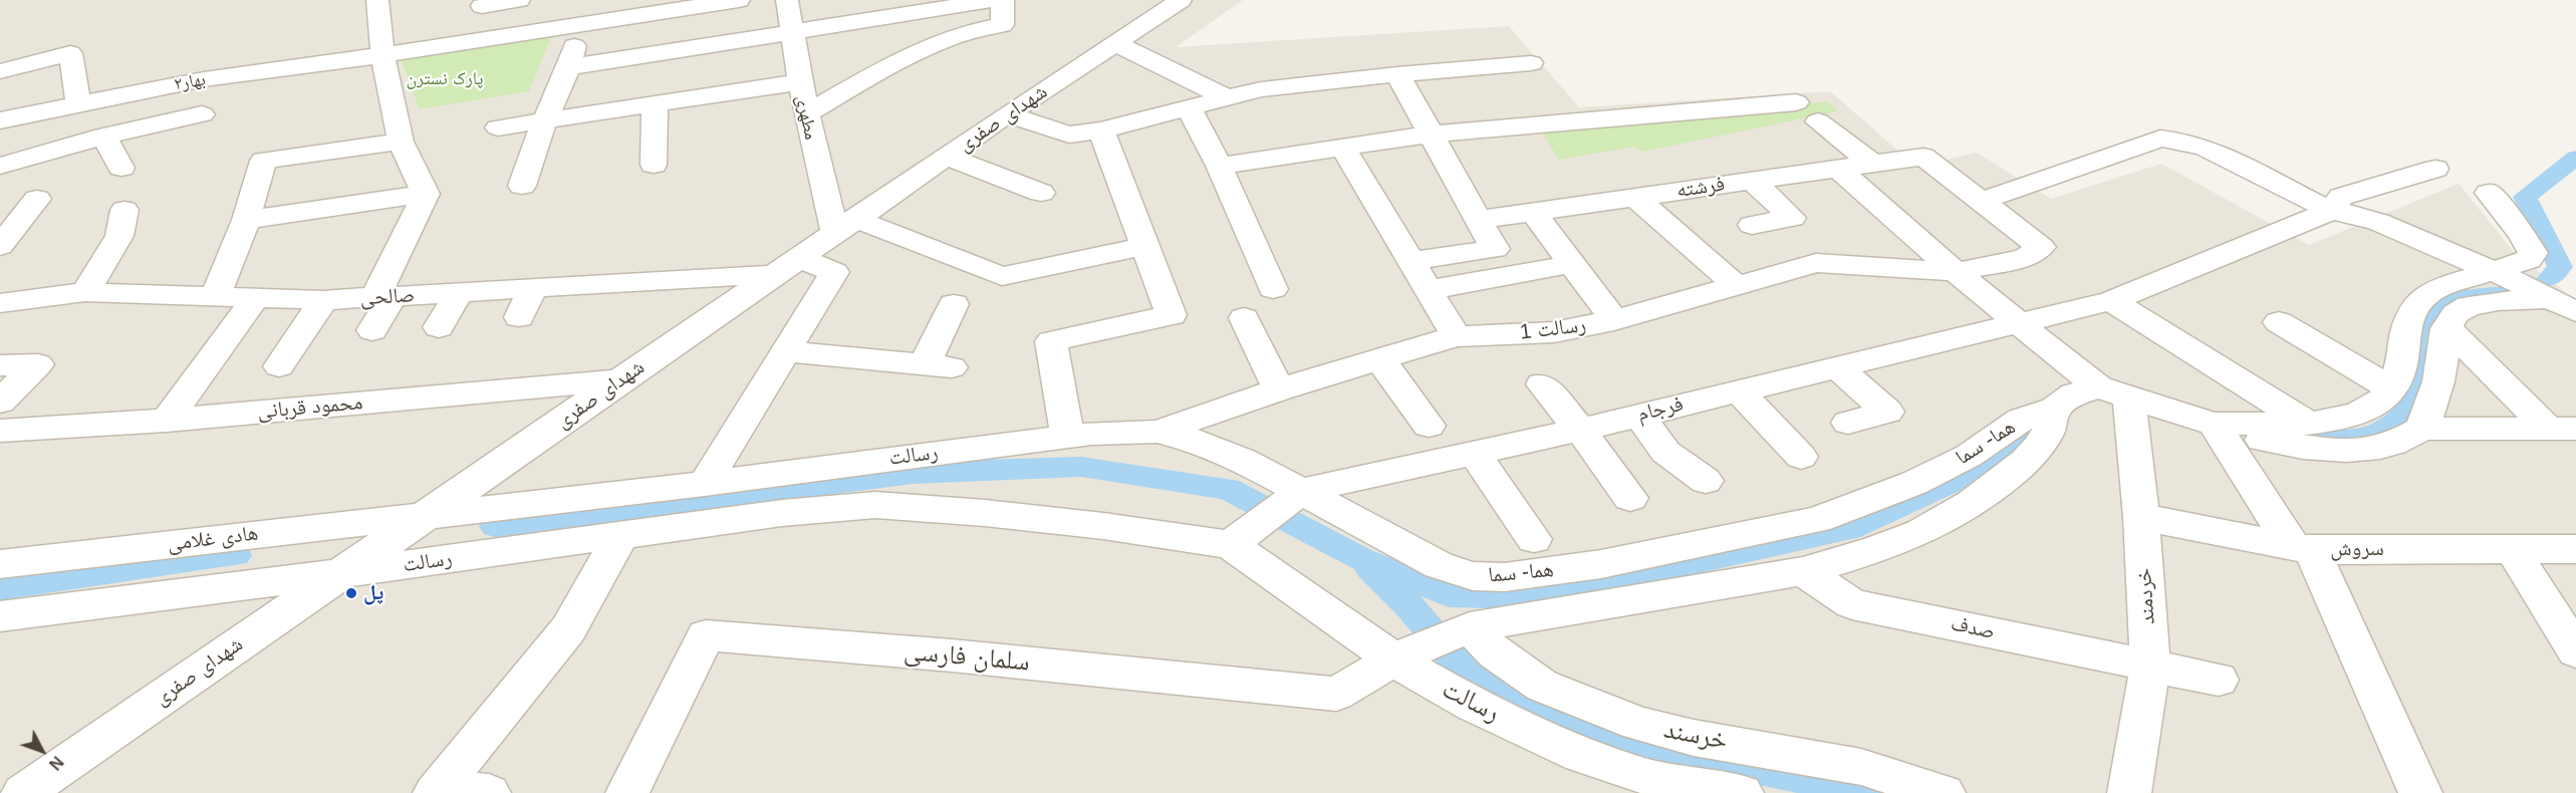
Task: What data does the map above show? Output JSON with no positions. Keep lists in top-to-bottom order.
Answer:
{
  "streets": {
    "street": [
      "بهار۲",
      "مطهری",
      "شهدای صفری",
      "فرشته",
      "صالحی",
      "رسالت 1",
      "محمود قربانی",
      "فرجام",
      "هما- سما",
      "رسالت",
      "هادی غلامی",
      "سروش",
      "خردمند",
      "صدف",
      "سلمان فارسی",
      "خرسند"
    ]
  },
  "crossings": [
    ["مطهری", "شهدای صفری"],
    ["شهدای صفری", "صالحی"],
    ["شهدای صفری", "محمود قربانی"],
    ["شهدای صفری", "رسالت"],
    ["شهدای صفری", "هادی غلامی"],
    ["فرشته", "رسالت 1"],
    ["رسالت 1", "رسالت"],
    ["فرجام", "هما- سما"],
    ["فرجام", "رسالت"],
    ["هما- سما", "رسالت"],
    ["هما- سما", "صدف"],
    ["هما- سما", "سلمان فارسی"],
    ["هما- سما", "خرسند"],
    ["رسالت", "هادی غلامی"],
    ["رسالت", "سلمان فارسی"],
    ["سروش", "خردمند"],
    ["خردمند", "صدف"]
  ],
  "parks": ["پارک نسترن"],
  "places": ["پل"],
  "north": "bottom right"
}
